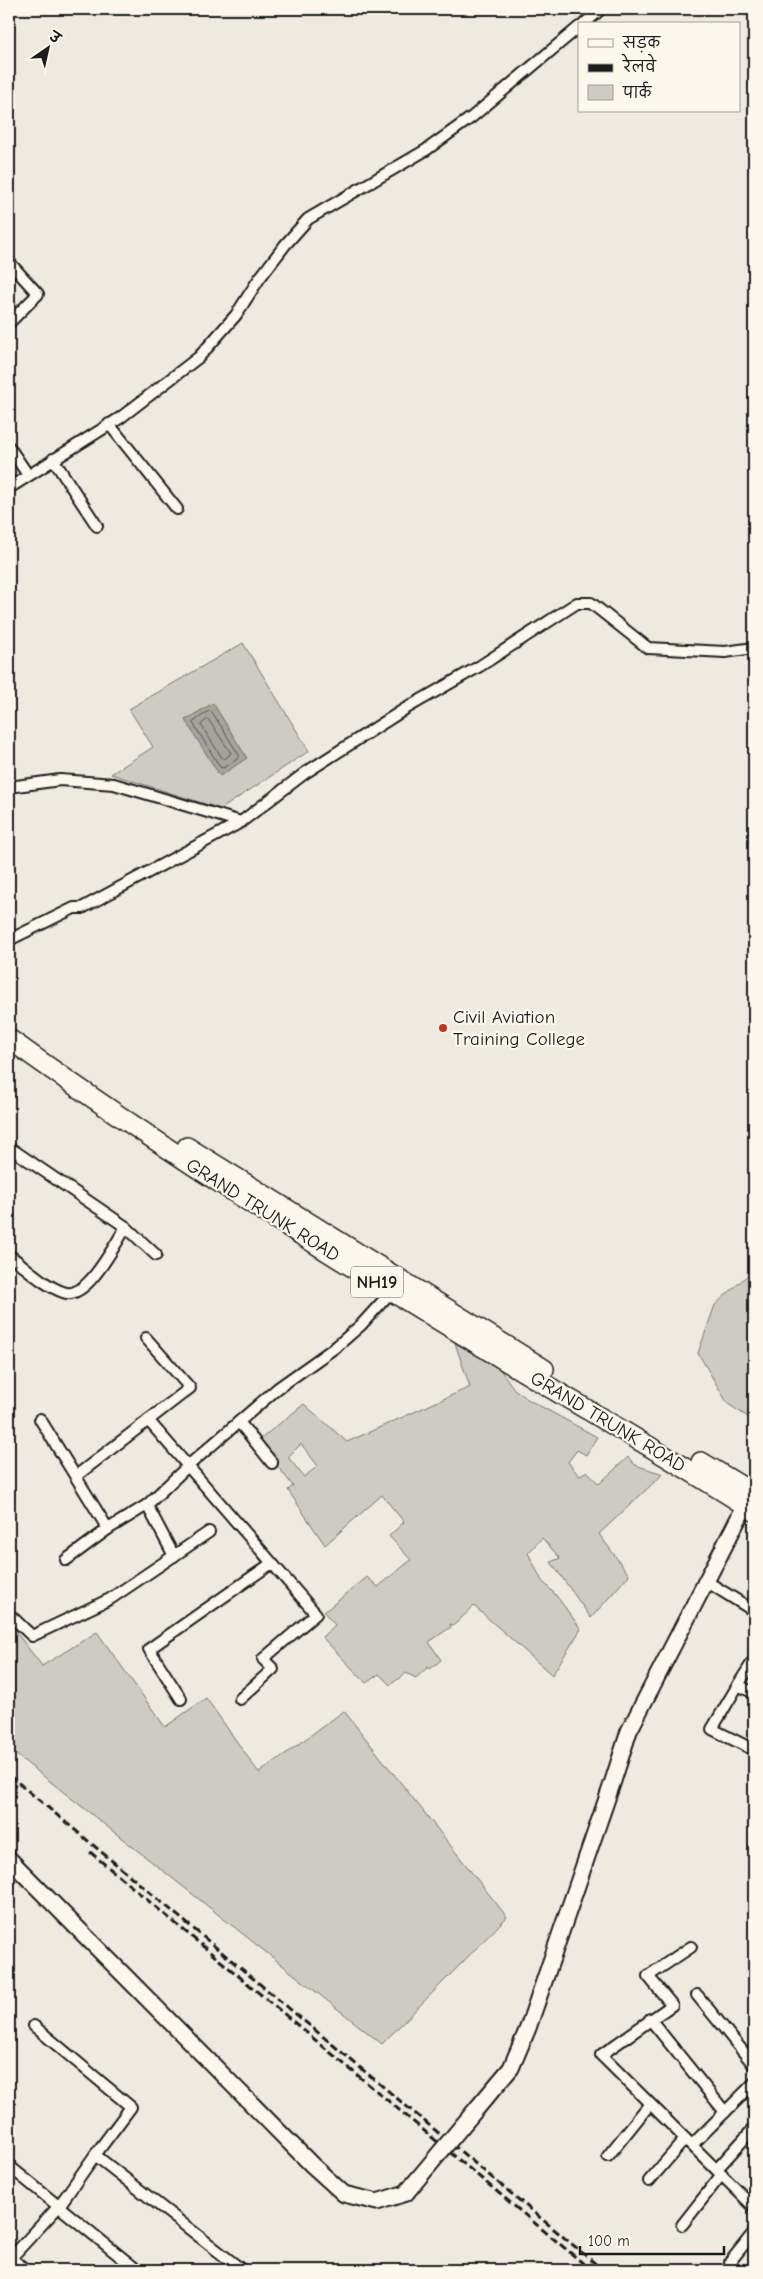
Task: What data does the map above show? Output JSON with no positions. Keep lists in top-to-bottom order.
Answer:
{
  "streets": {
    "highway": ["GRAND TRUNK ROAD", "NH19"]
  },
  "places": ["Civil Aviation Training College"],
  "legend": ["सड़क", "रेलवे", "पार्क"],
  "scale_bar": "100 m",
  "north": "top right"
}
